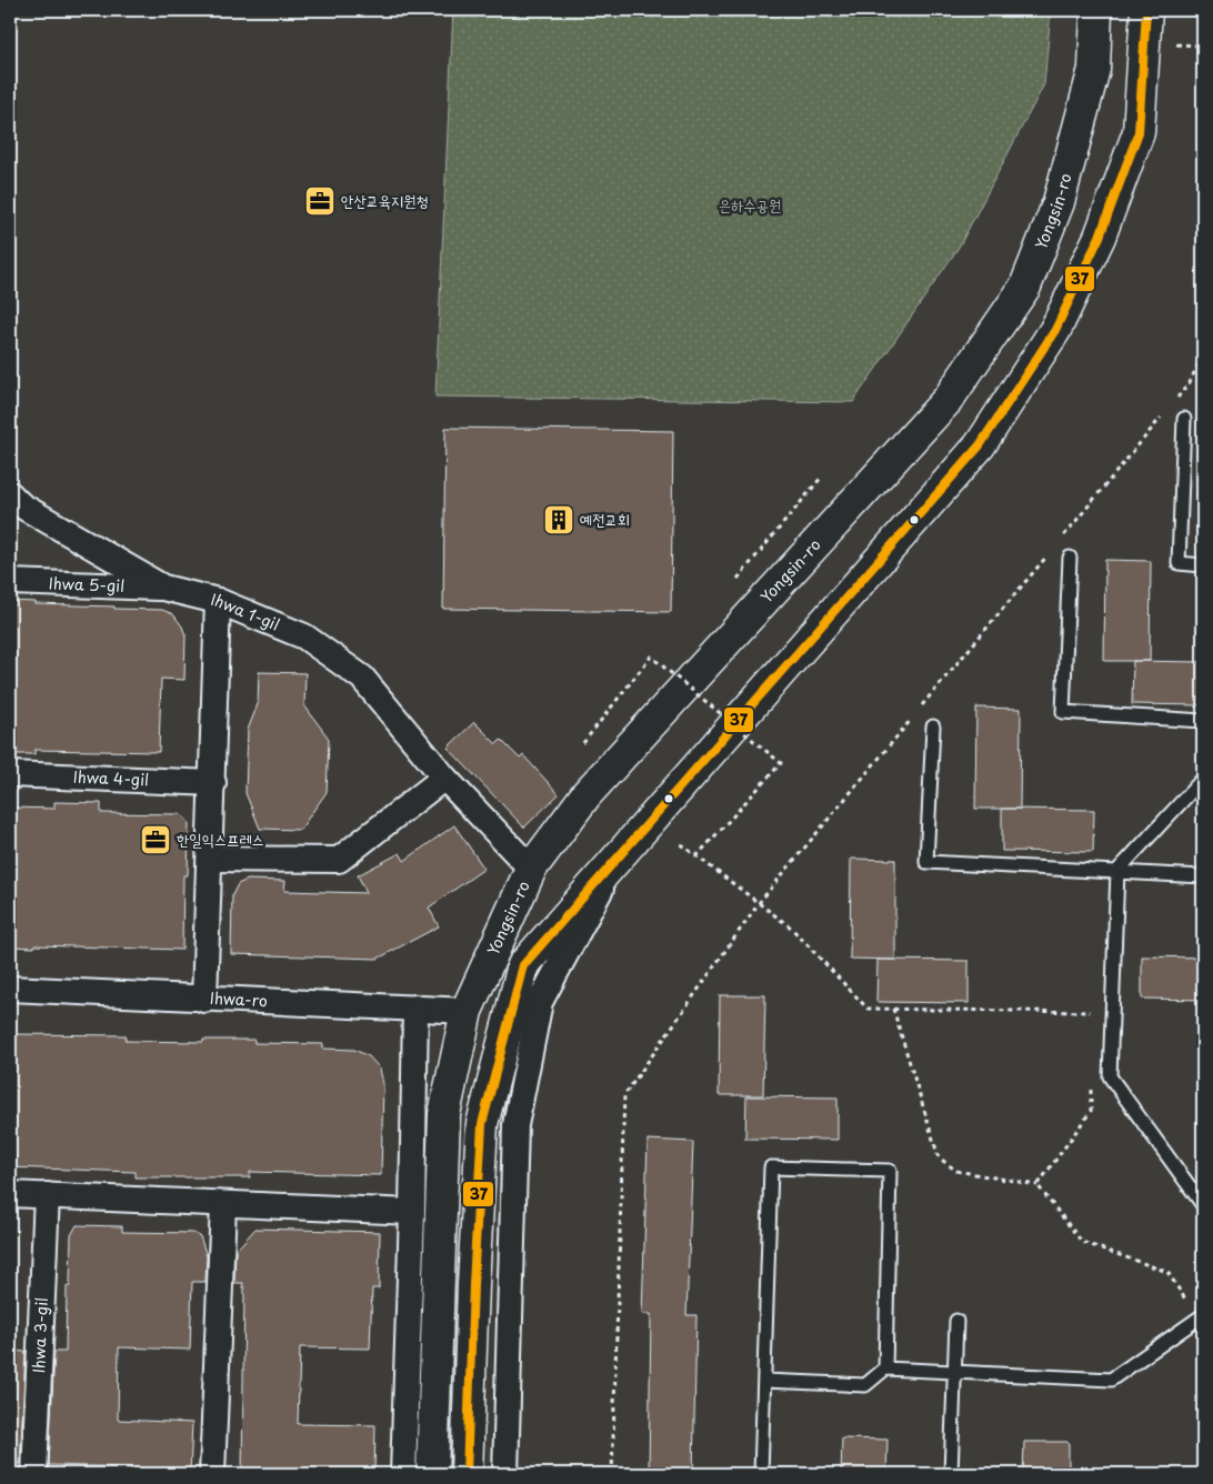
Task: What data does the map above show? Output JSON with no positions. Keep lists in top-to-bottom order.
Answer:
{
  "streets": {
    "main road": ["Yongsin-ro"],
    "street": [
      "Ihwa 5-gil",
      "Ihwa 1-gil",
      "Ihwa 4-gil",
      "Ihwa-ro",
      "Ihwa 3-gil"
    ]
  },
  "crossings": [
    ["Yongsin-ro", "Ihwa 1-gil"],
    ["Yongsin-ro", "Ihwa-ro"],
    ["Ihwa 5-gil", "Ihwa 1-gil"]
  ],
  "parks": ["은하수공원"],
  "places": {
    "office": ["안산교육지원청", "한일익스프레스"],
    "building": ["예전교회"]
  },
  "lines": ["transit line 37"]
}
